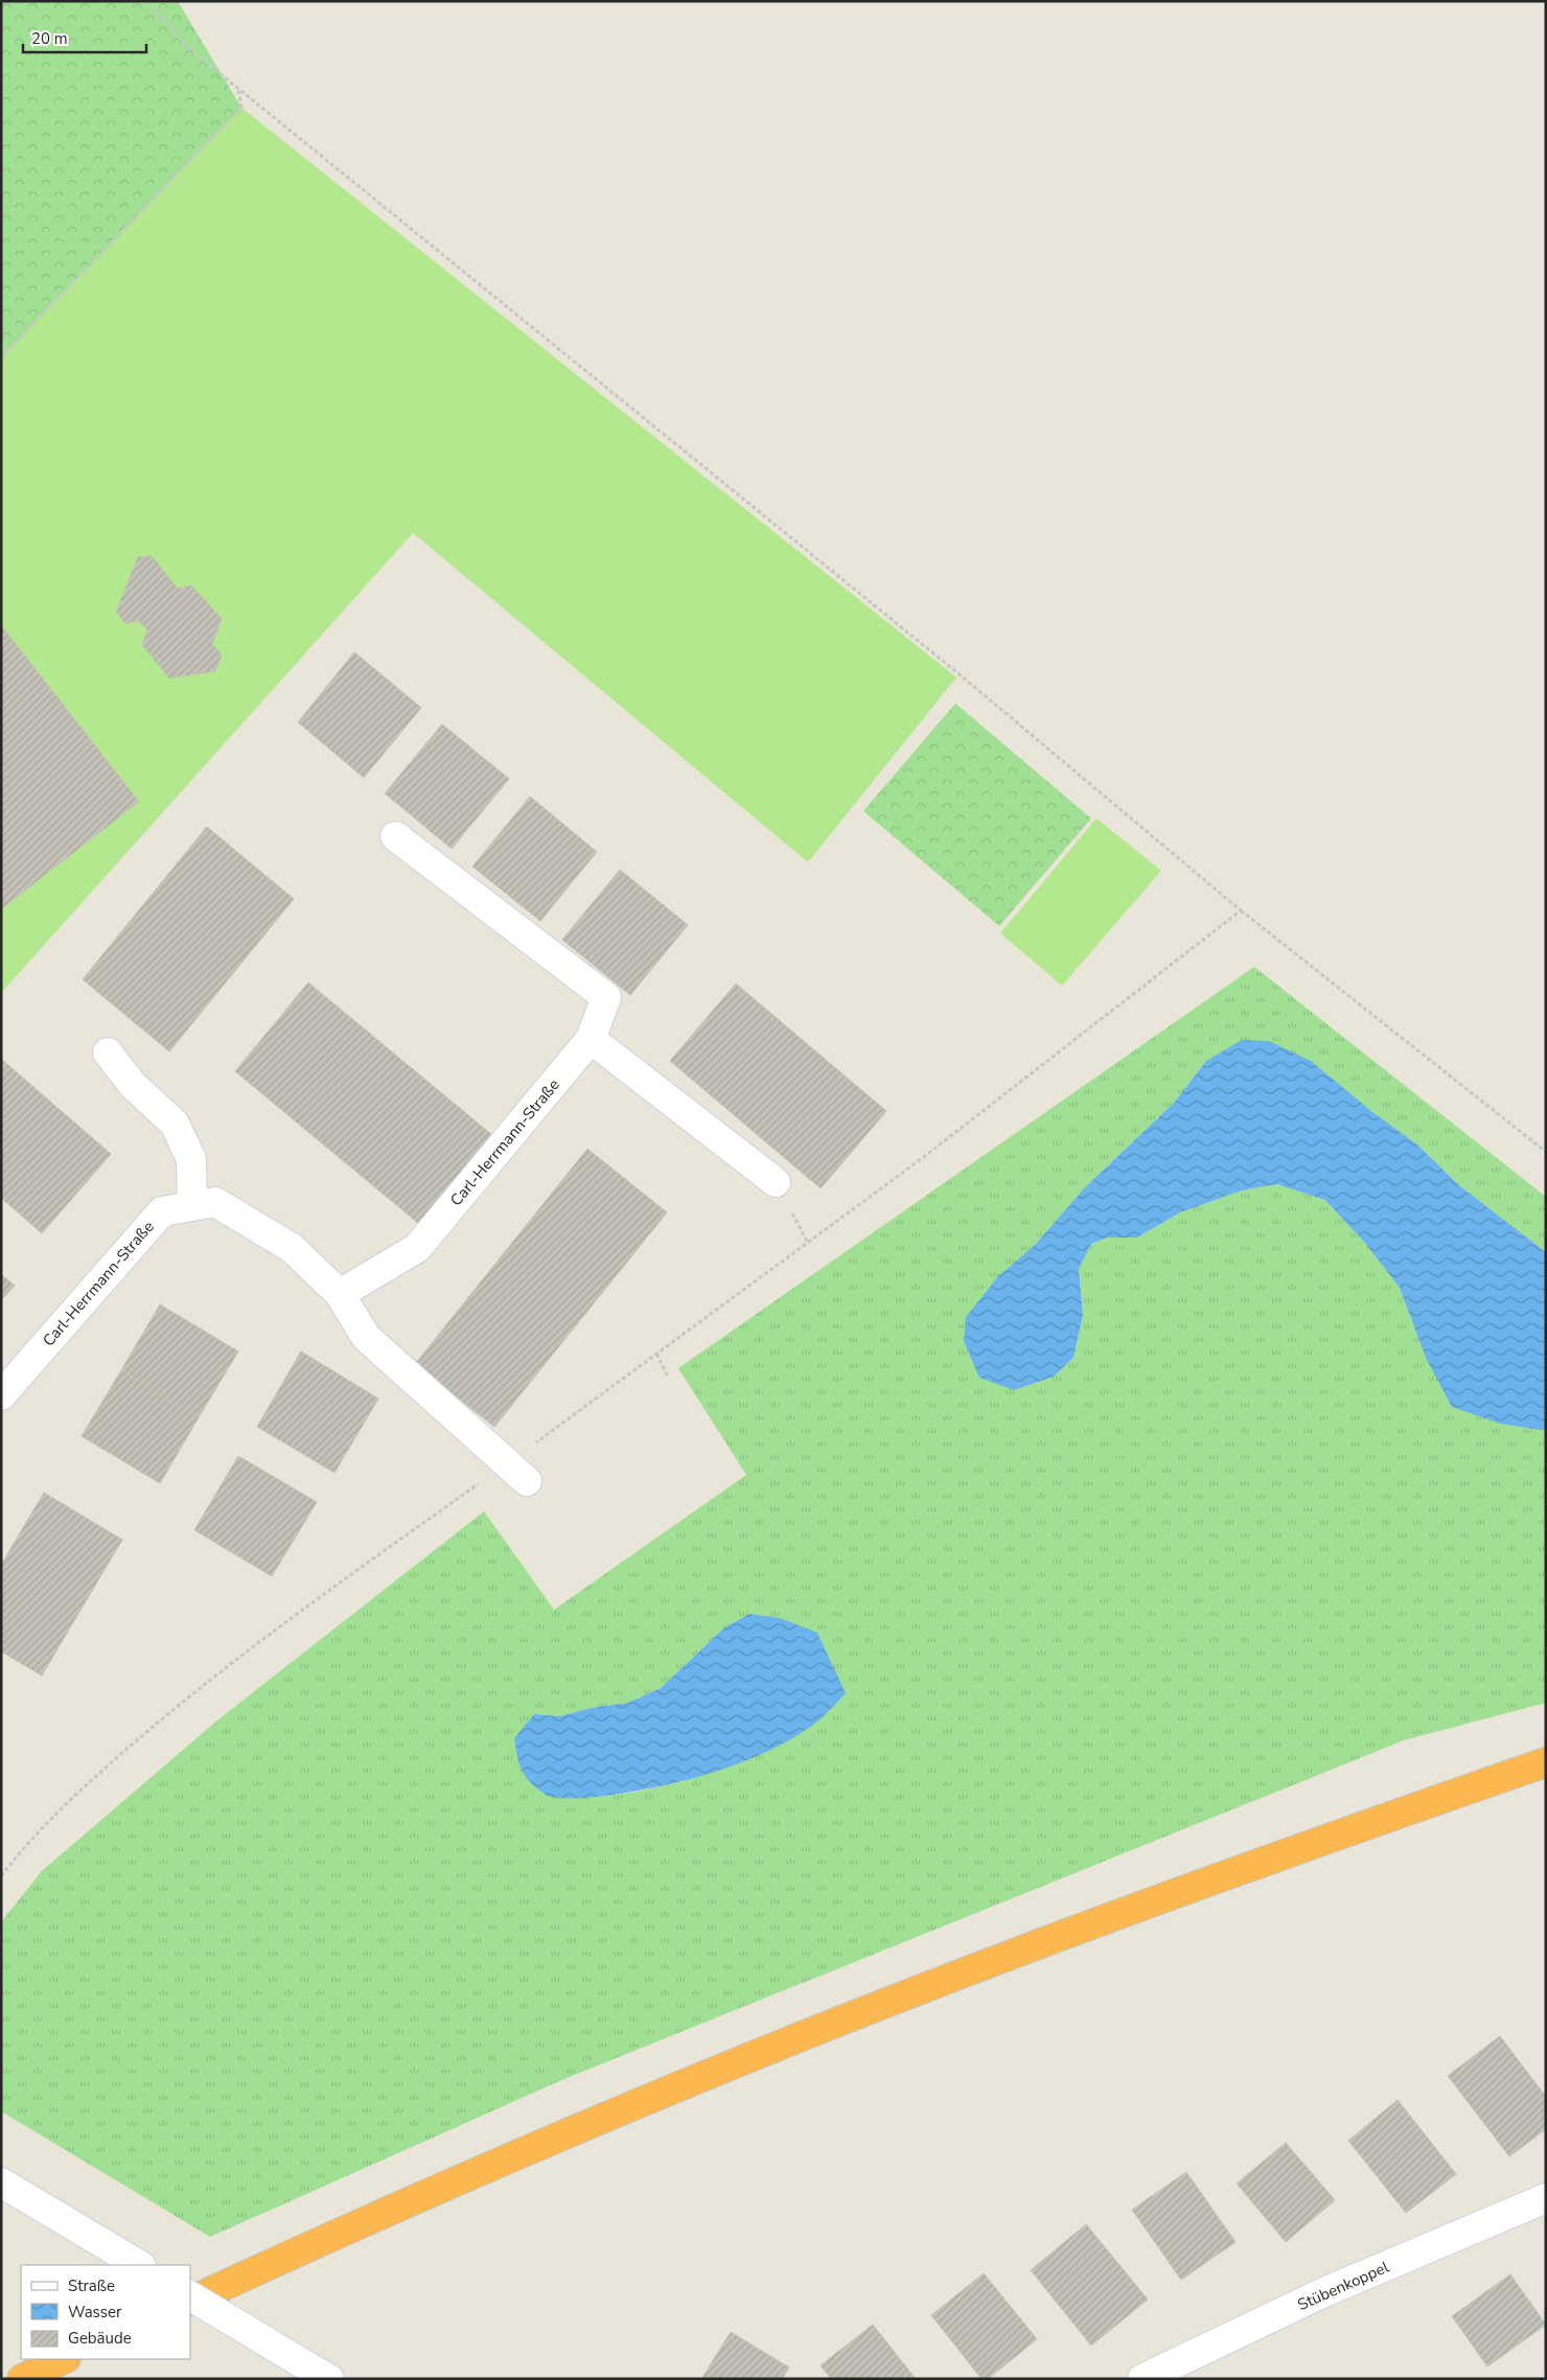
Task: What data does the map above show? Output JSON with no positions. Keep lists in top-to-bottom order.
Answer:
{
  "streets": {
    "street": ["Carl-Herrmann-Straße", "Stübenkoppel"]
  },
  "legend": ["Straße", "Wasser", "Gebäude"],
  "scale_bar": "20 m"
}
